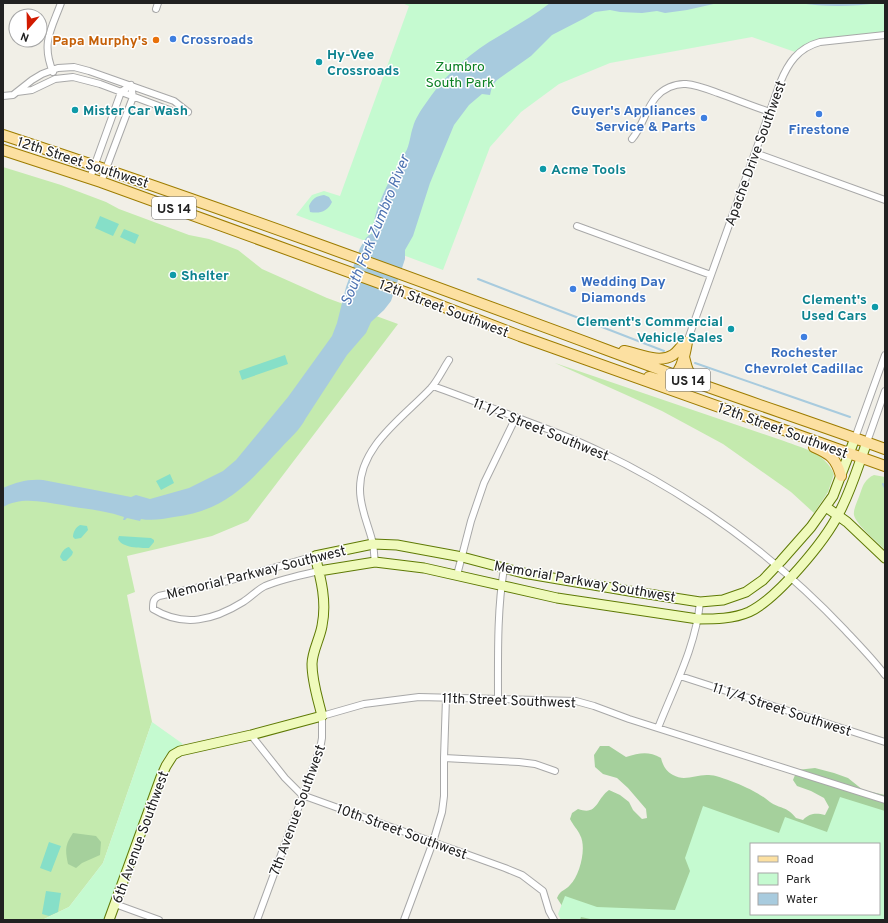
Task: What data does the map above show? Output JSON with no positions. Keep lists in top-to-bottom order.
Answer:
{
  "streets": {
    "main road": ["12th Street Southwest", "US 14"],
    "street": [
      "Apache Drive Southwest",
      "11 1/2 Street Southwest",
      "Memorial Parkway Southwest",
      "11th Street Southwest",
      "11 1/4 Street Southwest",
      "7th Avenue Southwest",
      "10th Street Southwest",
      "6th Avenue Southwest"
    ]
  },
  "crossings": [
    ["12th Street Southwest", "Memorial Parkway Southwest"],
    ["11 1/2 Street Southwest", "Memorial Parkway Southwest"],
    ["Memorial Parkway Southwest", "7th Avenue Southwest"],
    ["11th Street Southwest", "7th Avenue Southwest"],
    ["11th Street Southwest", "10th Street Southwest"],
    ["11th Street Southwest", "6th Avenue Southwest"],
    ["7th Avenue Southwest", "10th Street Southwest"]
  ],
  "water": ["South Fork Zumbro River"],
  "parks": ["Zumbro South Park"],
  "places": [
    "Crossroads",
    "Papa Murphy's",
    "Hy-Vee Crossroads",
    "Mister Car Wash",
    "Firestone",
    "Guyer's Appliances Service & Parts",
    "Acme Tools",
    "Shelter",
    "Wedding Day Diamonds",
    "Clement's Used Cars",
    "Clement's Commercial Vehicle Sales",
    "Rochester Chevrolet Cadillac"
  ],
  "legend": ["Road", "Park", "Water"],
  "north": "bottom"
}
